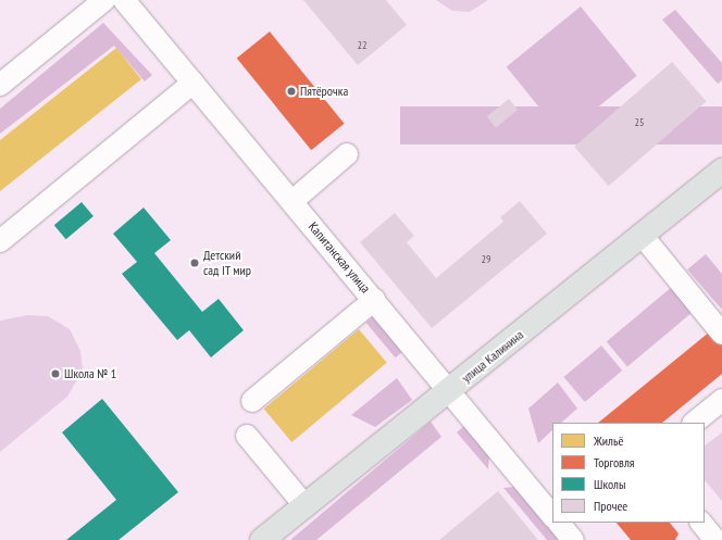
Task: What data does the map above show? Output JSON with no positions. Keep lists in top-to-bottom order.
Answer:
{
  "streets": {
    "main road": ["улица Калинина"],
    "street": ["Капитанская улица"]
  },
  "crossings": [
    ["Капитанская улица", "улица Калинина"]
  ],
  "places": ["Пятёрочка", "Детский сад IT мир", "Школа № 1"],
  "house_numbers": ["22", "25", "29"],
  "legend": [
    "Жильё",
    "Торговля",
    "Школы",
    "Прочее"
  ]
}
